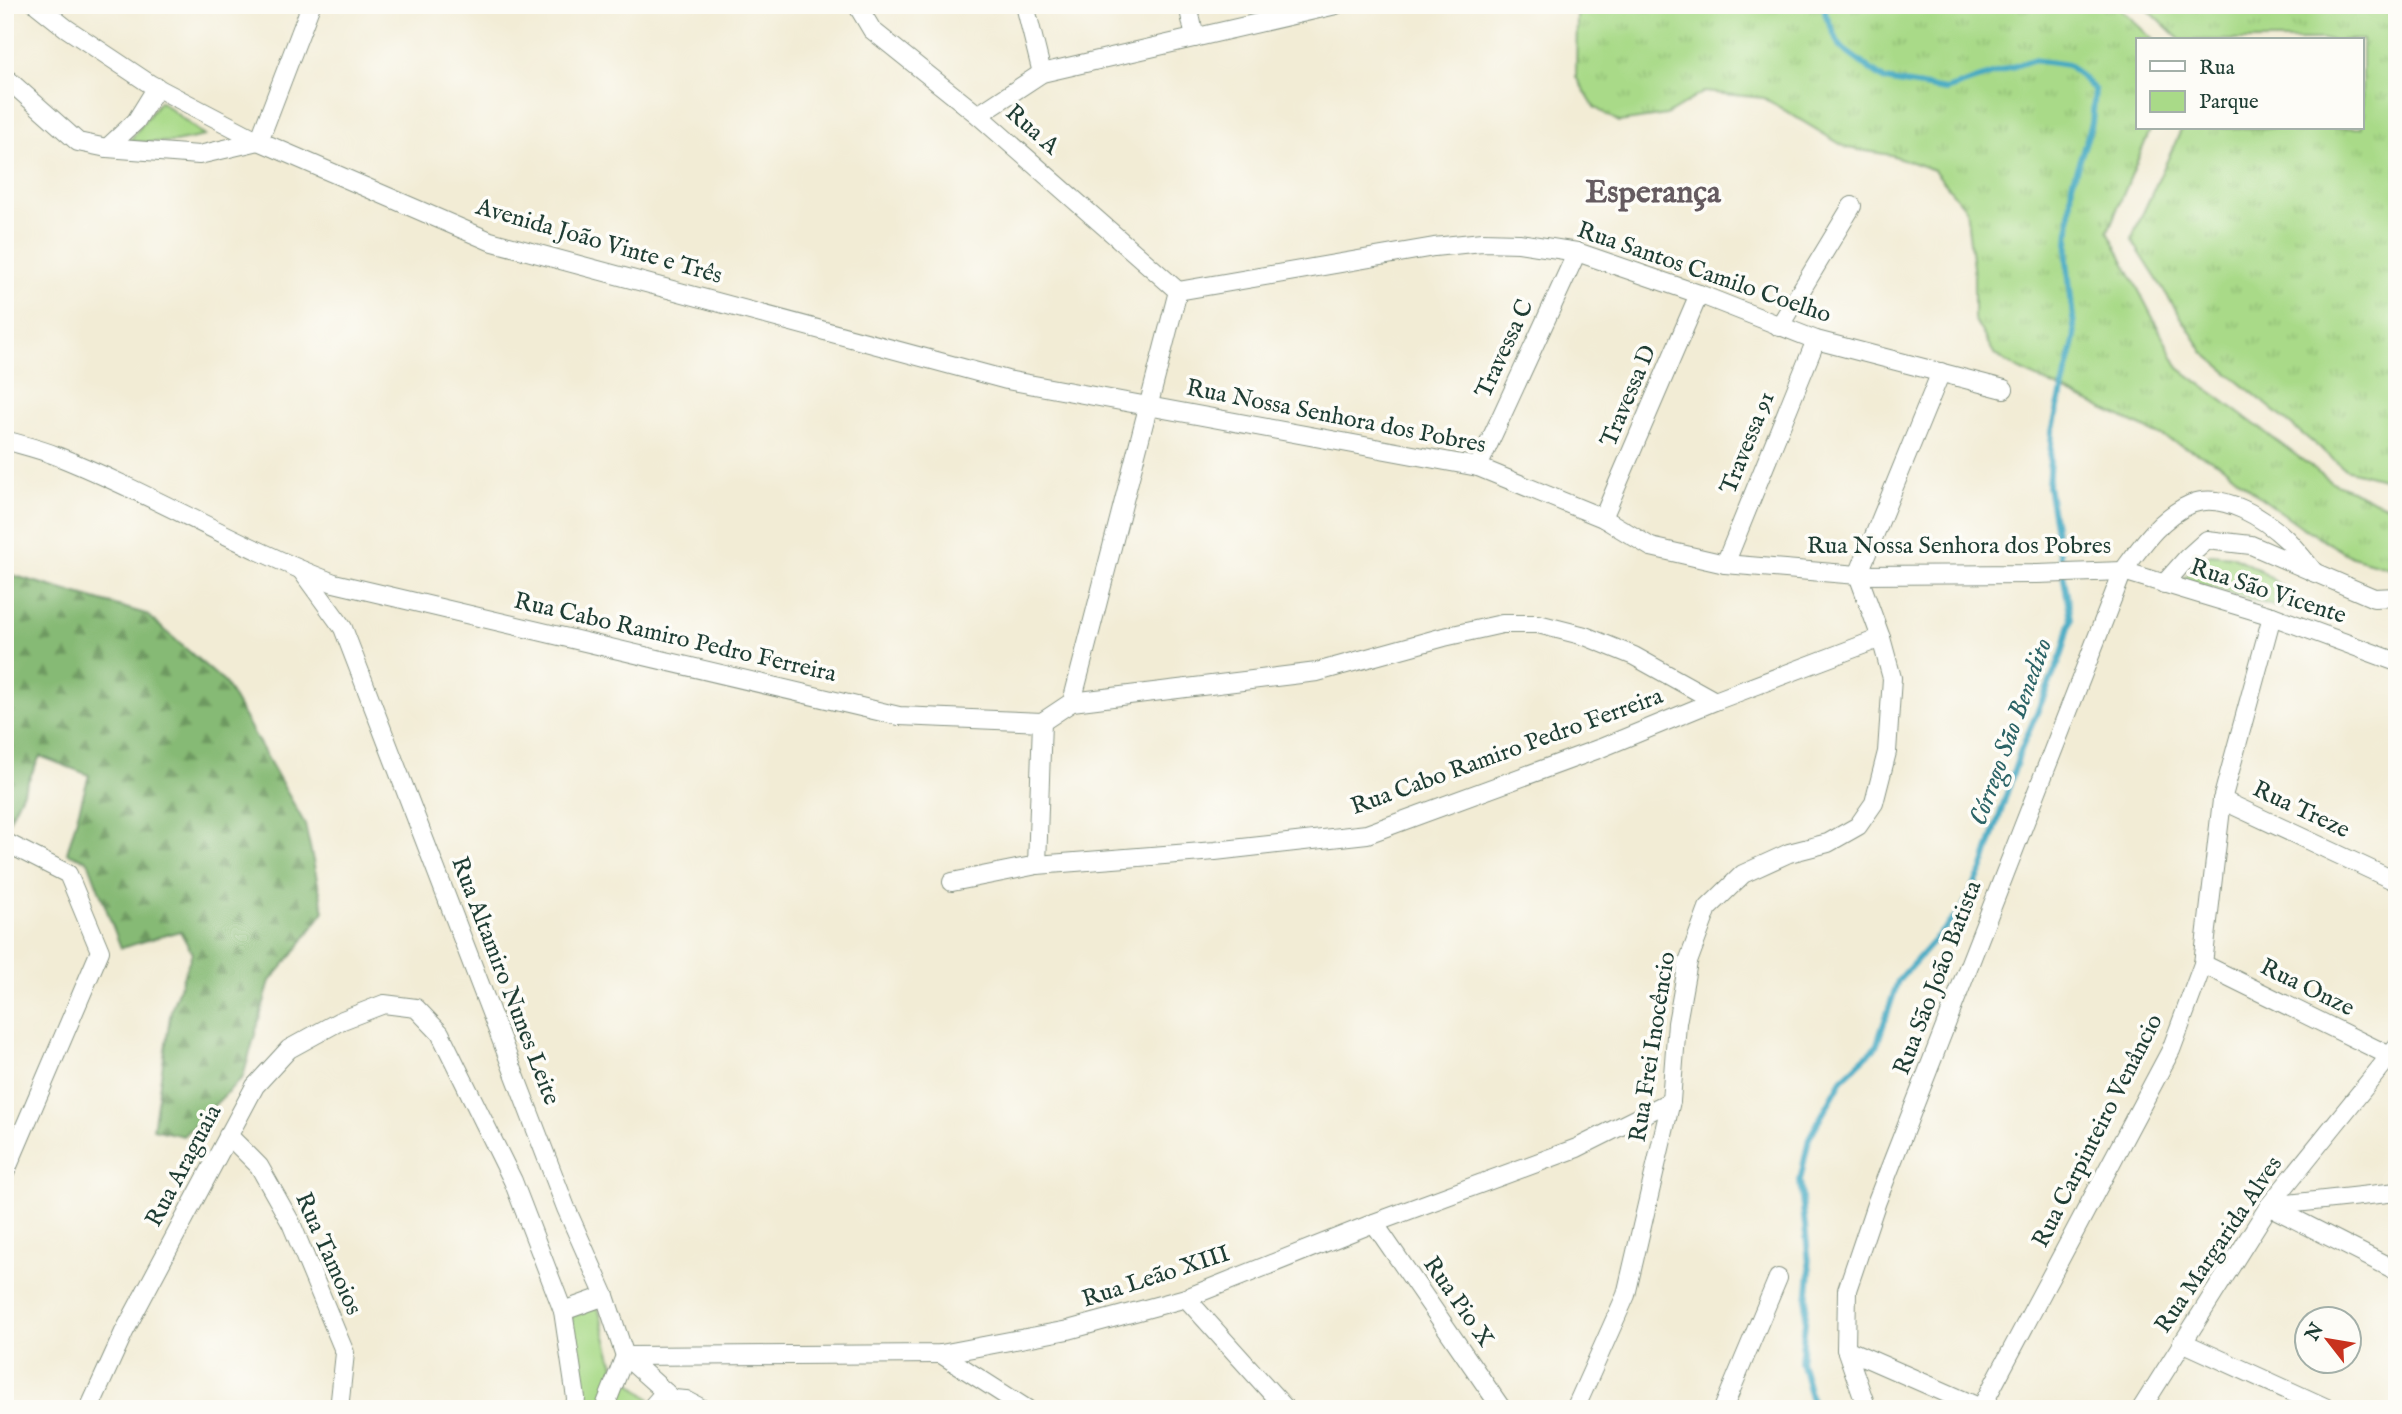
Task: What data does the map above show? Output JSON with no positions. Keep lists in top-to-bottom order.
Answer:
{
  "streets": {
    "street": [
      "Rua A",
      "Avenida João Vinte e Três",
      "Rua Santos Camilo Coelho",
      "Travessa C",
      "Travessa D",
      "Rua Nossa Senhora dos Pobres",
      "Travessa 91",
      "Rua São Vicente",
      "Rua Cabo Ramiro Pedro Ferreira",
      "Rua Treze",
      "Rua São João Batista",
      "Rua Altamiro Nunes Leite",
      "Rua Onze",
      "Rua Frei Inocêncio",
      "Rua Carpinteiro Venâncio",
      "Rua Araguaia",
      "Rua Margarida Alves",
      "Rua Tamoios",
      "Rua Leão XIII",
      "Rua Pio X"
    ]
  },
  "crossings": [
    ["Rua A", "Rua Santos Camilo Coelho"],
    ["Avenida João Vinte e Três", "Rua Nossa Senhora dos Pobres"],
    ["Rua Santos Camilo Coelho", "Travessa C"],
    ["Rua Santos Camilo Coelho", "Travessa D"],
    ["Rua Santos Camilo Coelho", "Travessa 91"],
    ["Travessa C", "Rua Nossa Senhora dos Pobres"],
    ["Travessa D", "Rua Nossa Senhora dos Pobres"],
    ["Rua Nossa Senhora dos Pobres", "Travessa 91"],
    ["Rua Nossa Senhora dos Pobres", "Rua São Vicente"],
    ["Rua Nossa Senhora dos Pobres", "Rua São João Batista"],
    ["Rua Nossa Senhora dos Pobres", "Rua Frei Inocêncio"],
    ["Rua São Vicente", "Rua São João Batista"],
    ["Rua São Vicente", "Rua Carpinteiro Venâncio"],
    ["Rua Cabo Ramiro Pedro Ferreira", "Rua Altamiro Nunes Leite"],
    ["Rua Cabo Ramiro Pedro Ferreira", "Rua Frei Inocêncio"],
    ["Rua Treze", "Rua Carpinteiro Venâncio"],
    ["Rua Altamiro Nunes Leite", "Rua Leão XIII"],
    ["Rua Onze", "Rua Carpinteiro Venâncio"],
    ["Rua Onze", "Rua Margarida Alves"],
    ["Rua Frei Inocêncio", "Rua Leão XIII"],
    ["Rua Araguaia", "Rua Tamoios"],
    ["Rua Leão XIII", "Rua Pio X"]
  ],
  "districts": ["Esperança"],
  "water": ["Córrego São Benedito"],
  "legend": ["Rua", "Parque"],
  "north": "top left"
}
